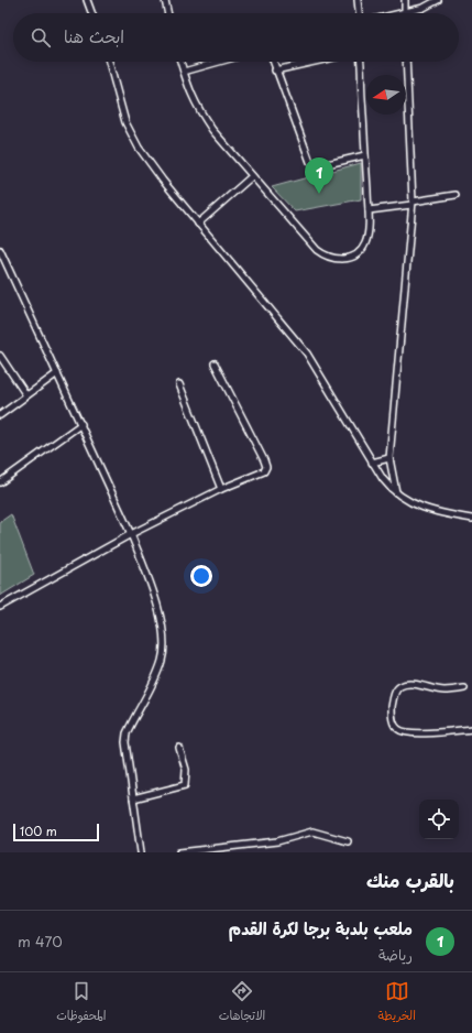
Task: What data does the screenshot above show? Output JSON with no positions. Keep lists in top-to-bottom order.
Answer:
{
  "scale_bar": "100 m",
  "north": "left",
  "page": {
    "search": "ابحث هنا",
    "pins": "1",
    "scale": "100 m",
    "heading": "بالقرب منك",
    "list": [
      {
        "mark": "1",
        "name": "ملعب بلدبة برجا لكرة القدم",
        "note": "رياضة",
        "value": "470 m"
      }
    ],
    "nav": ["الخريطة", "الاتجاهات", "المحفوظات"]
  }
}
